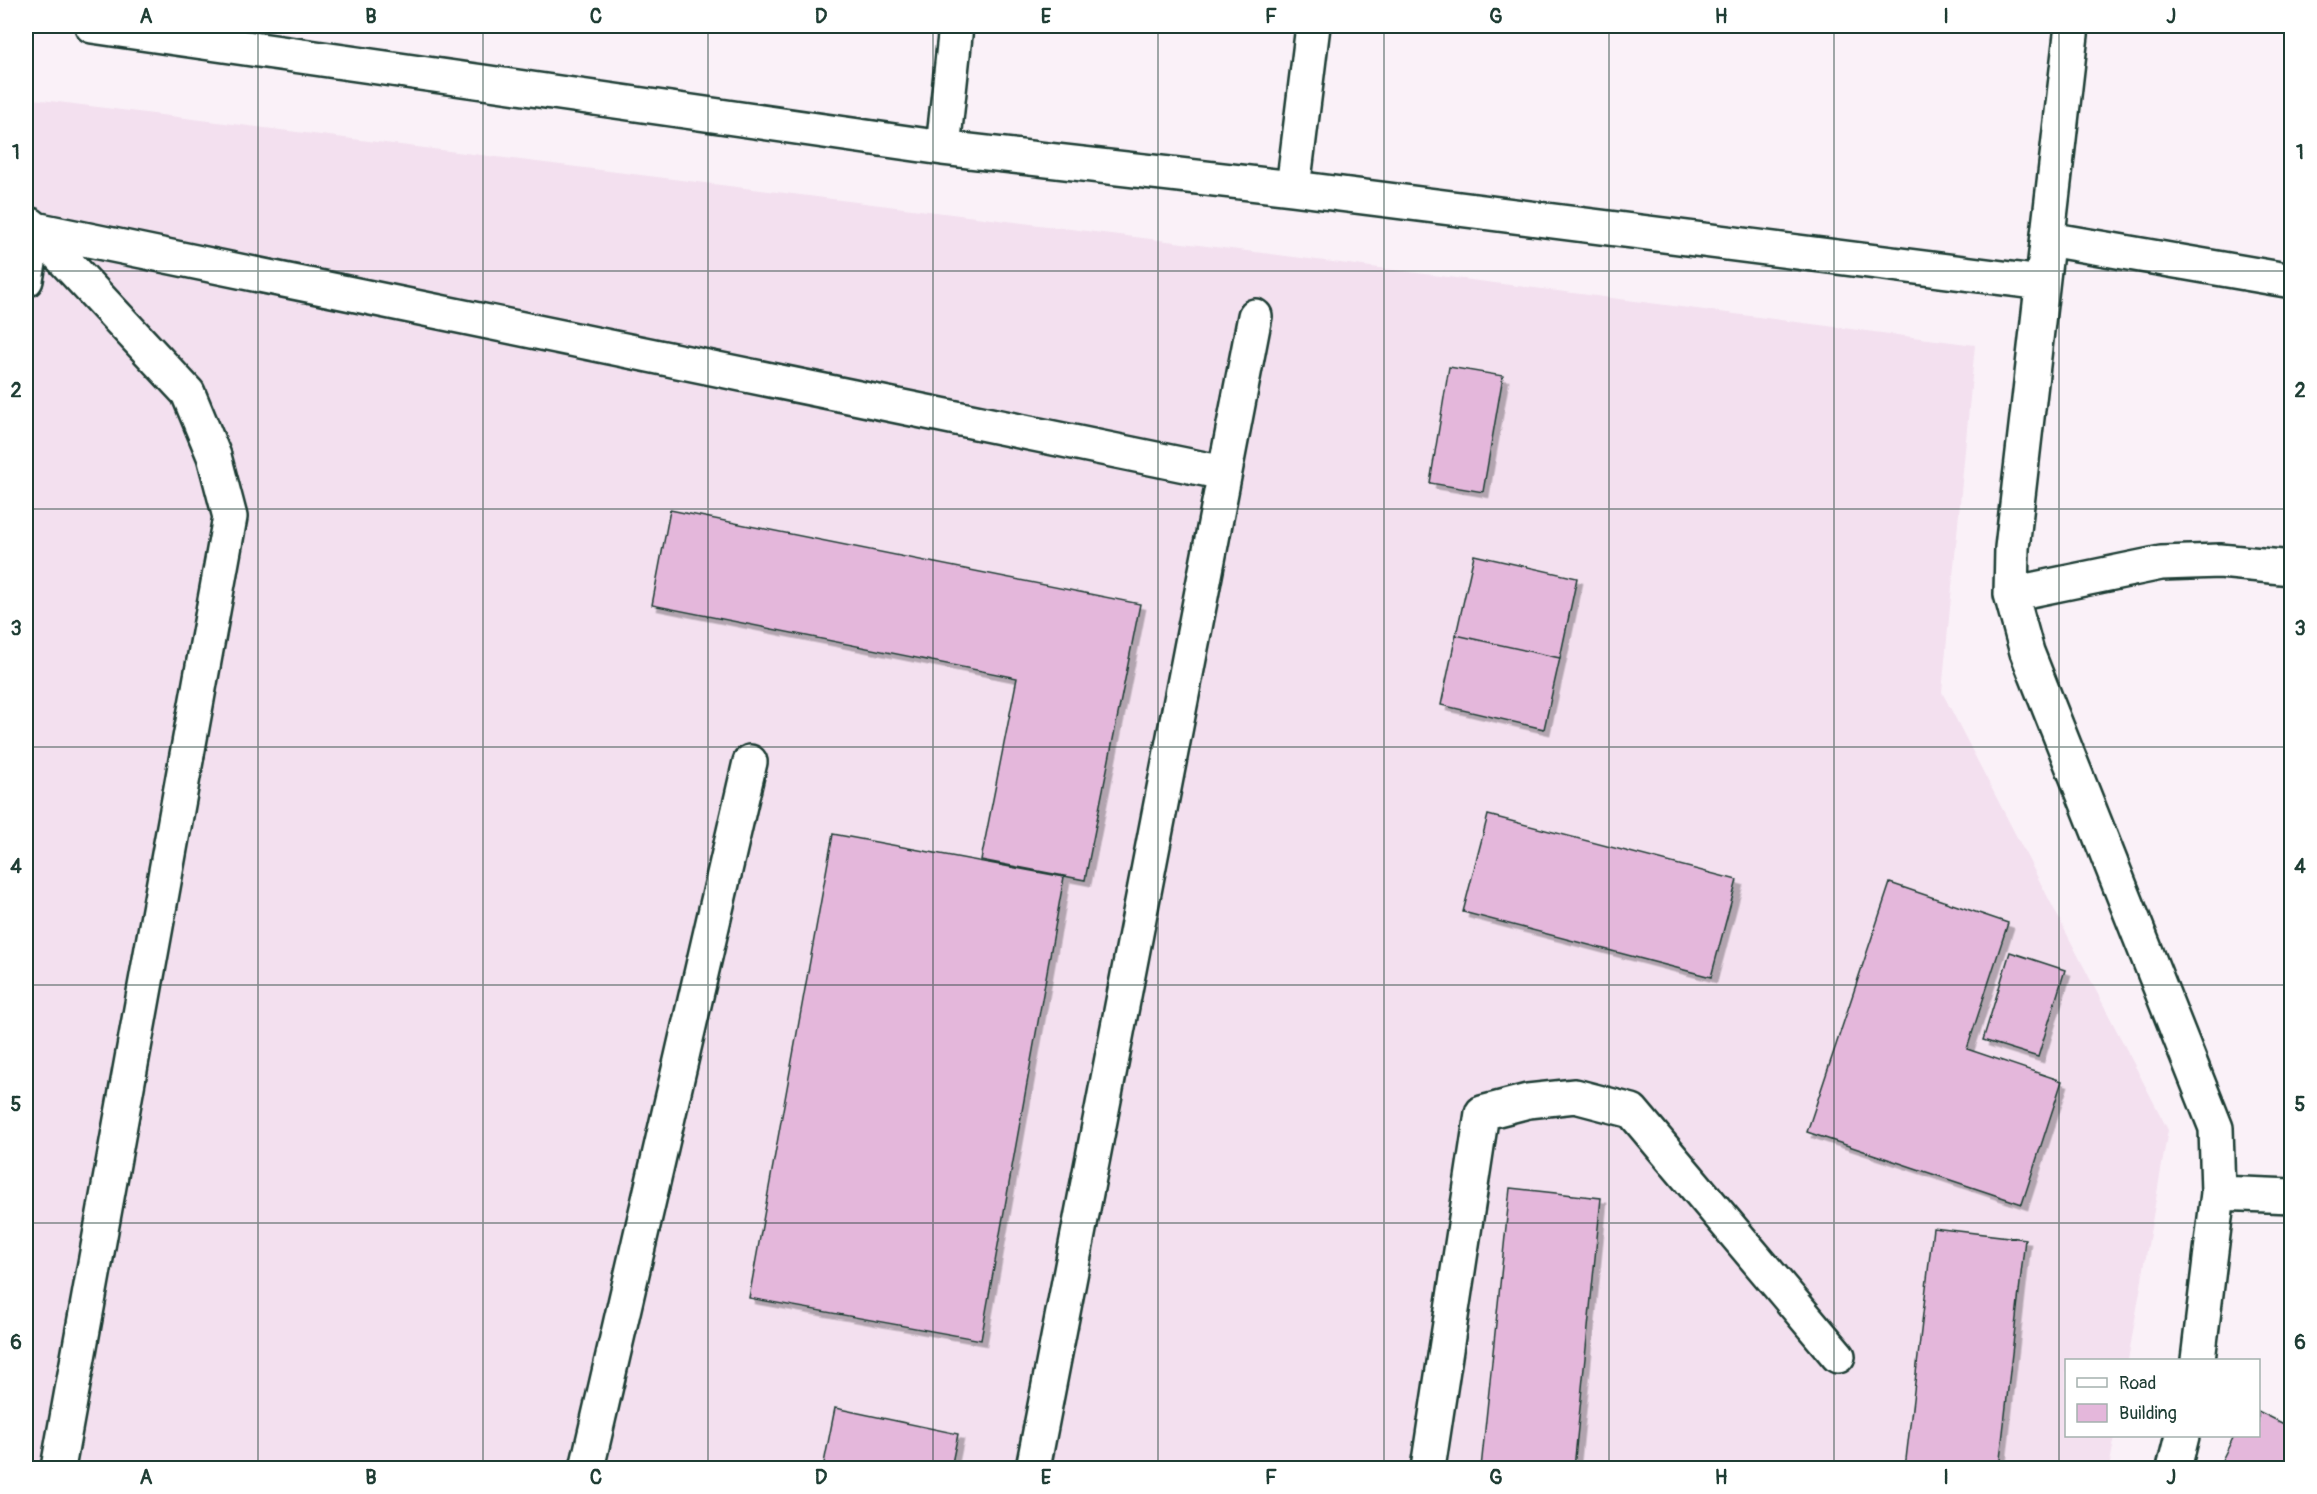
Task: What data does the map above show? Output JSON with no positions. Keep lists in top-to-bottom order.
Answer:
{
  "legend": ["Road", "Building"],
  "grid": {
    "columns": [
      "A",
      "B",
      "C",
      "D",
      "E",
      "F",
      "G",
      "H",
      "I",
      "J"
    ],
    "rows": [
      "1",
      "2",
      "3",
      "4",
      "5",
      "6"
    ]
  }
}
